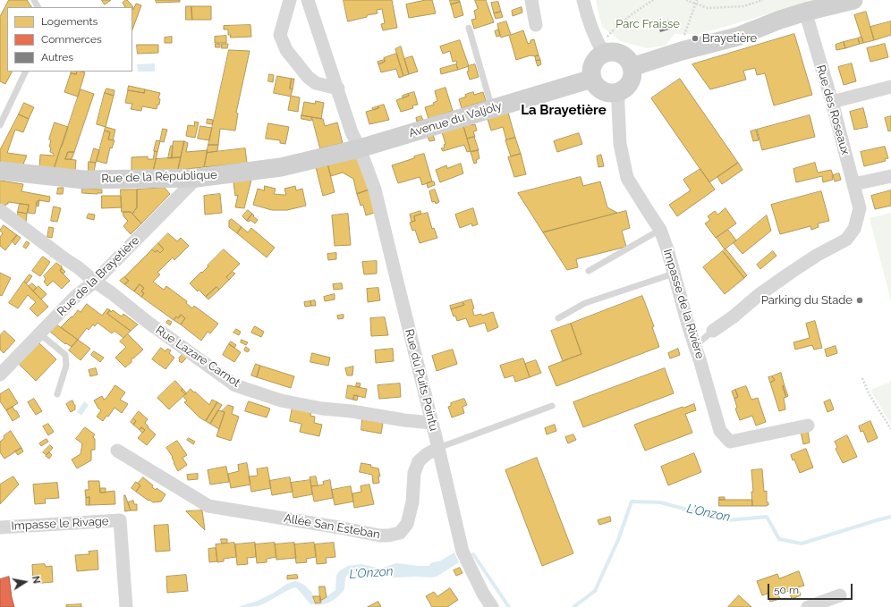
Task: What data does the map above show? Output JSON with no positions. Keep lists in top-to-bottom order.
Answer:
{
  "streets": {
    "main road": ["Avenue du Valjoly", "Rue de la République"],
    "street": [
      "Rue des Roseaux",
      "Rue de la Brayetière",
      "Impasse de la Rivière",
      "Rue Lazare Carnot",
      "Rue du Puits Pointu",
      "Impasse le Rivage",
      "Allée San Esteban"
    ]
  },
  "crossings": [
    ["Avenue du Valjoly", "Rue de la République"],
    ["Avenue du Valjoly", "Impasse de la Rivière"],
    ["Avenue du Valjoly", "Rue du Puits Pointu"],
    ["Rue de la République", "Rue de la Brayetière"],
    ["Rue de la République", "Rue du Puits Pointu"],
    ["Rue de la Brayetière", "Rue Lazare Carnot"],
    ["Rue Lazare Carnot", "Rue du Puits Pointu"],
    ["Rue du Puits Pointu", "Allée San Esteban"]
  ],
  "districts": ["La Brayetière"],
  "water": ["L'Onzon"],
  "parks": ["Parc Fraisse"],
  "places": ["Brayetière", "Parking du Stade"],
  "legend": ["Logements", "Commerces", "Autres"],
  "scale_bar": "50 m",
  "north": "right"
}
